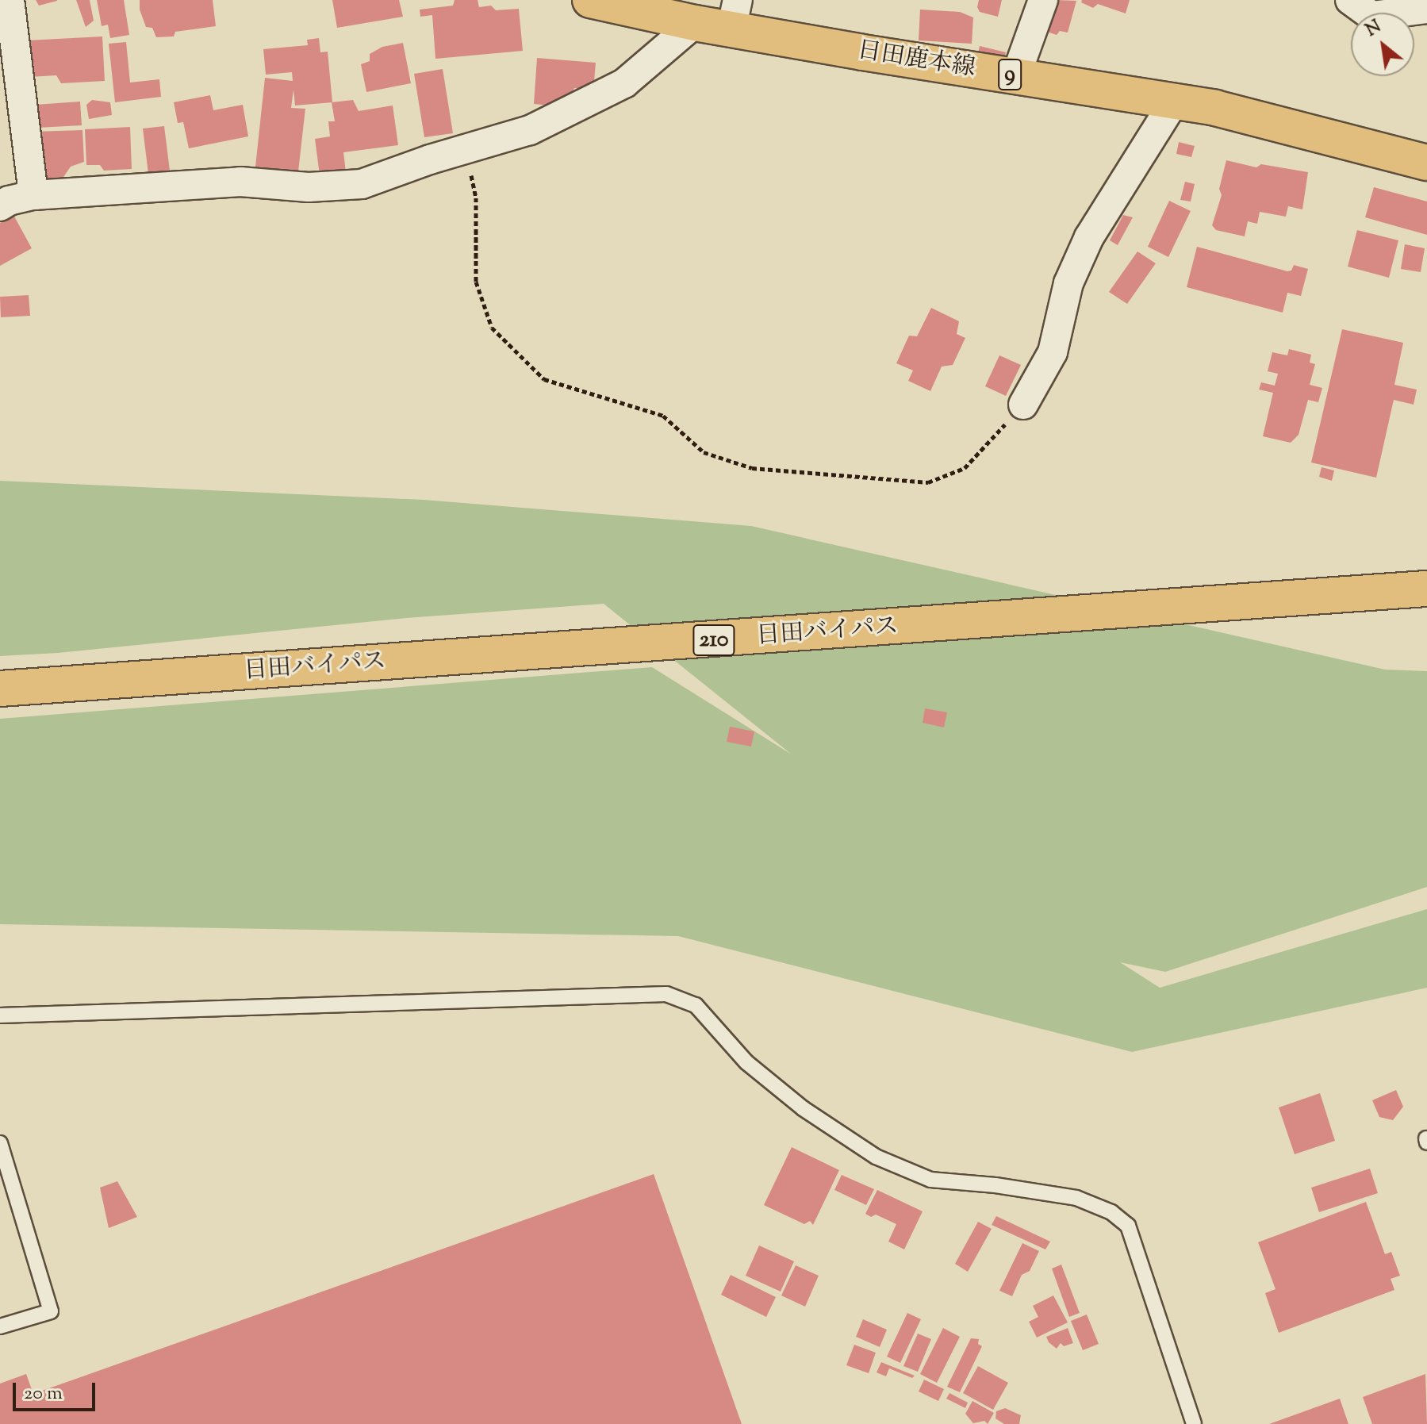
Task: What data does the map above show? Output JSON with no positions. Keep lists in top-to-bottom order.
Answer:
{
  "streets": {
    "main road": [
      "日田鹿本線",
      "9",
      "日田バイパス",
      "210"
    ]
  },
  "scale_bar": "20 m",
  "north": "top left"
}
